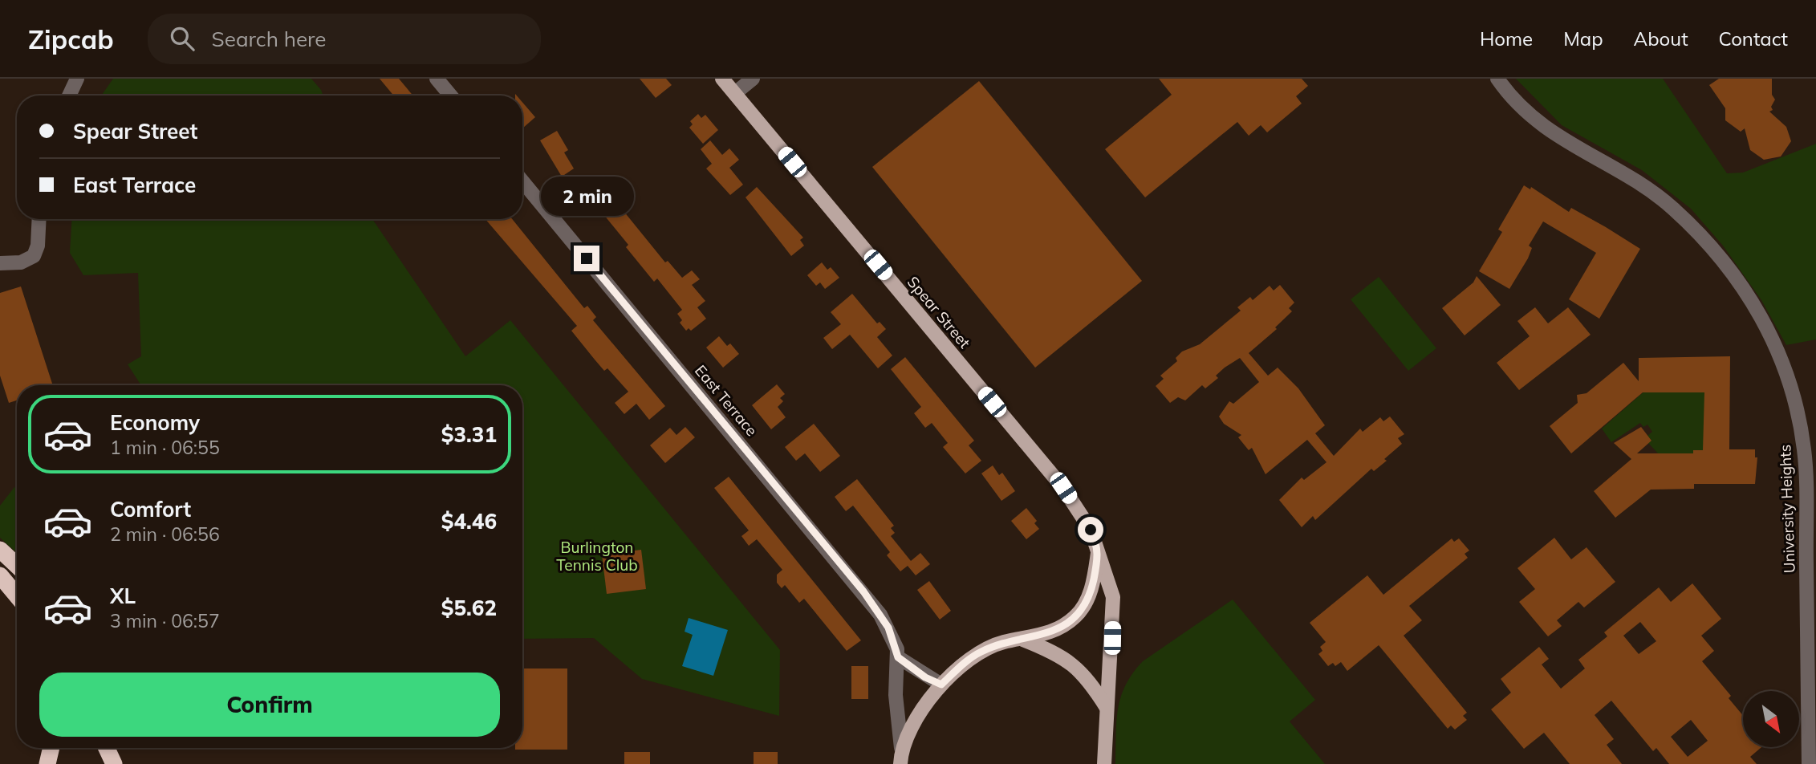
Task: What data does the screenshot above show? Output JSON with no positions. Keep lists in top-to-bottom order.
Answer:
{
  "streets": {
    "main road": ["Spear Street"],
    "street": ["East Terrace", "University Heights"]
  },
  "parks": ["Burlington Tennis Club"],
  "north": "bottom right",
  "page": {
    "header": "Zipcab",
    "search": "Search here",
    "nav": [
      "Home",
      "Map",
      "About",
      "Contact"
    ],
    "banner": ["Spear Street", "East Terrace"],
    "bubble": "2 min",
    "list": [
      {
        "name": "Economy",
        "note": "1 min · 06:55",
        "value": "$3.31"
      },
      {
        "name": "Comfort",
        "note": "2 min · 06:56",
        "value": "$4.46"
      },
      {
        "name": "XL",
        "note": "3 min · 06:57",
        "value": "$5.62"
      }
    ],
    "buttons": "Confirm"
  }
}
